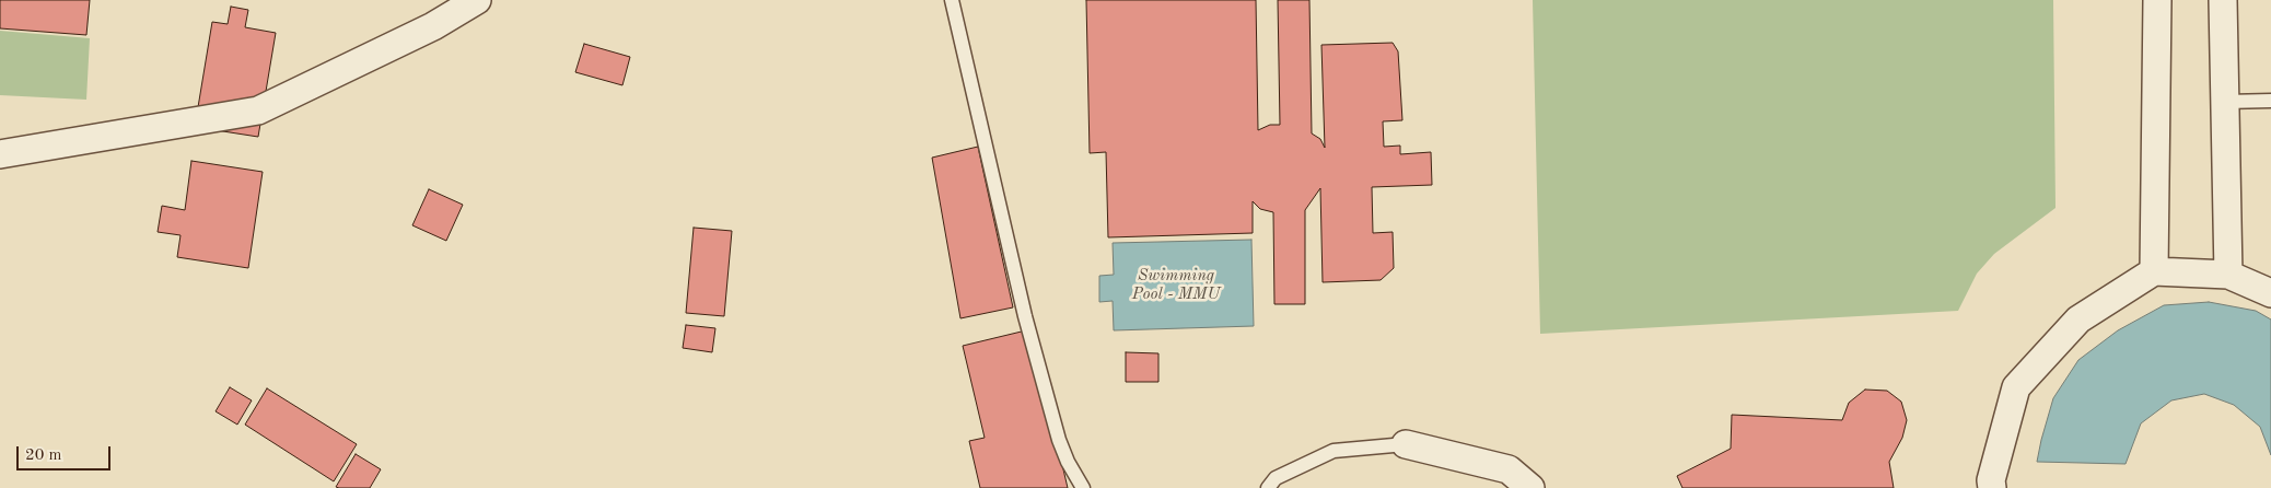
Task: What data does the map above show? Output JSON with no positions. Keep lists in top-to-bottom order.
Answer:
{
  "water": ["Swimming Pool - MMU"],
  "scale_bar": "20 m"
}
